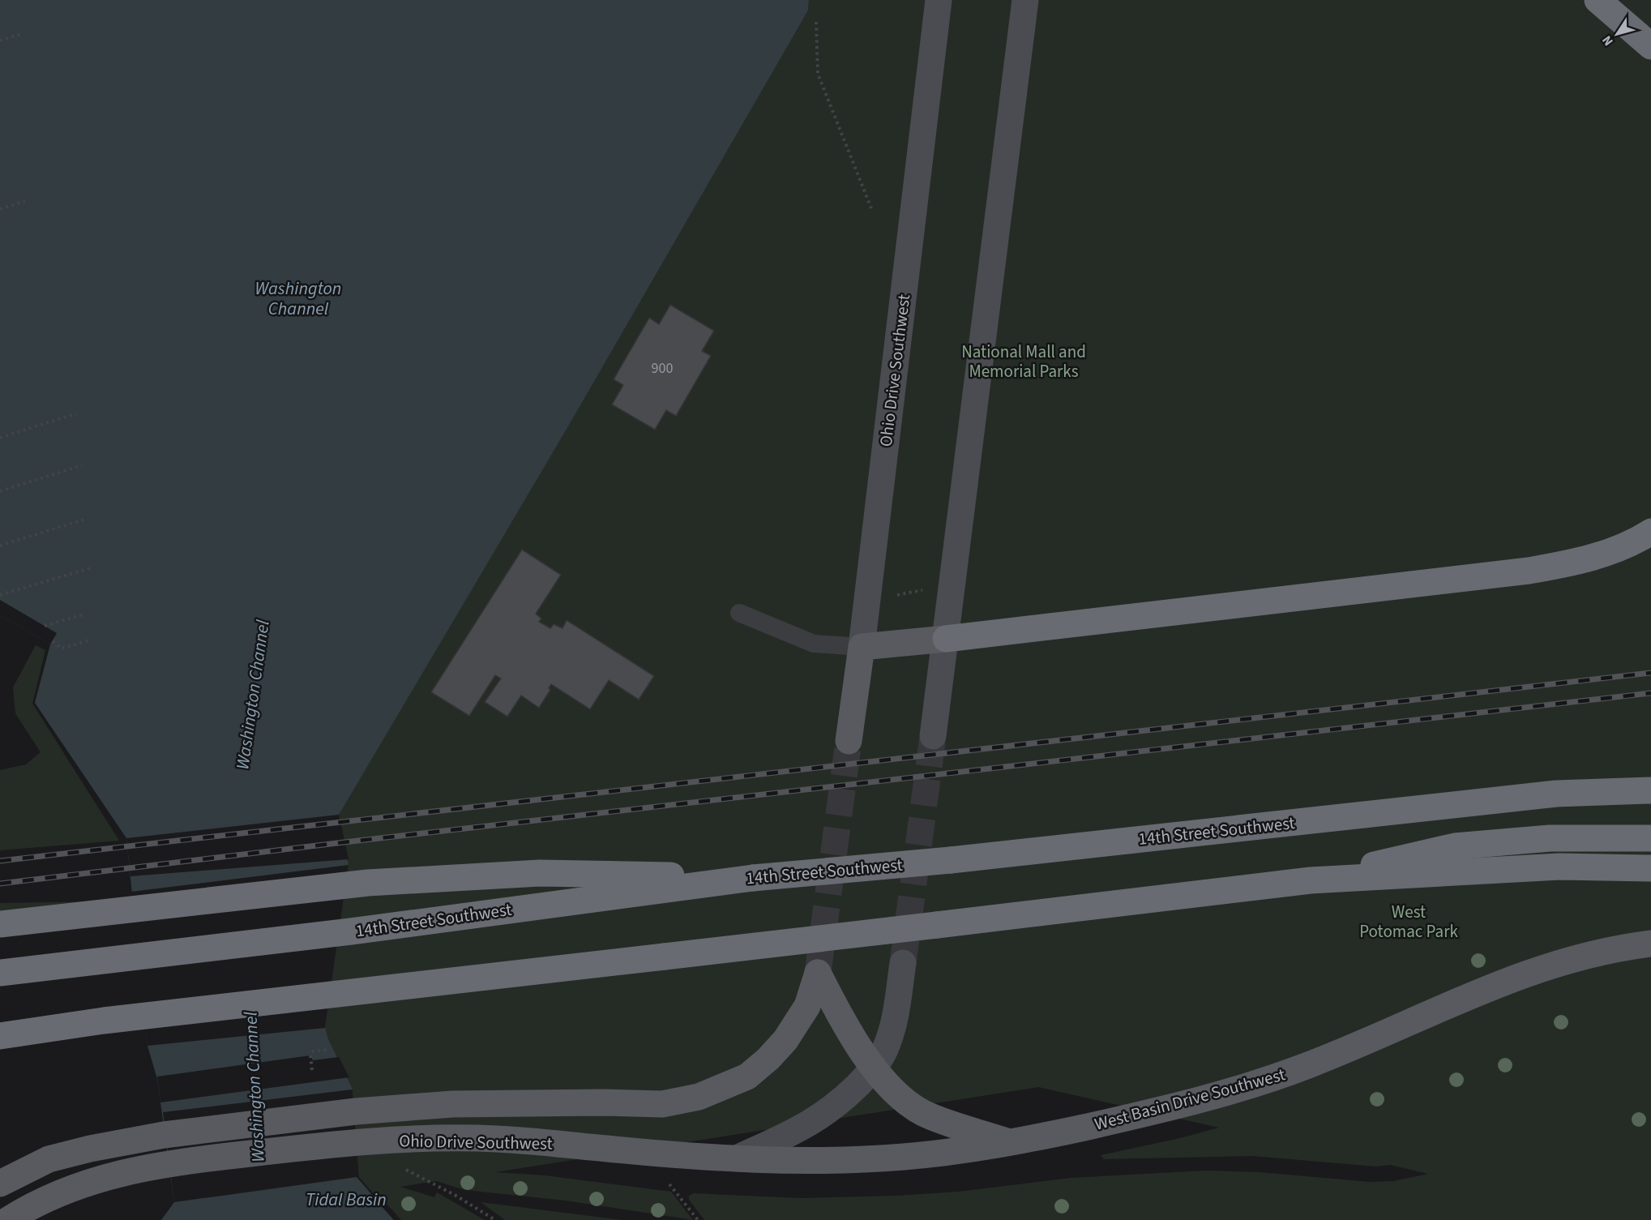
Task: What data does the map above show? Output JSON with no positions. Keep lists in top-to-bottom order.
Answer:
{
  "streets": {
    "highway": ["14th Street Southwest"],
    "main road": ["Ohio Drive Southwest", "West Basin Drive Southwest"]
  },
  "crossings": [
    ["Ohio Drive Southwest", "West Basin Drive Southwest"]
  ],
  "water": ["Washington Channel", "Tidal Basin"],
  "parks": ["National Mall and Memorial Parks", "West Potomac Park"],
  "house_numbers": ["900"],
  "north": "bottom left"
}
